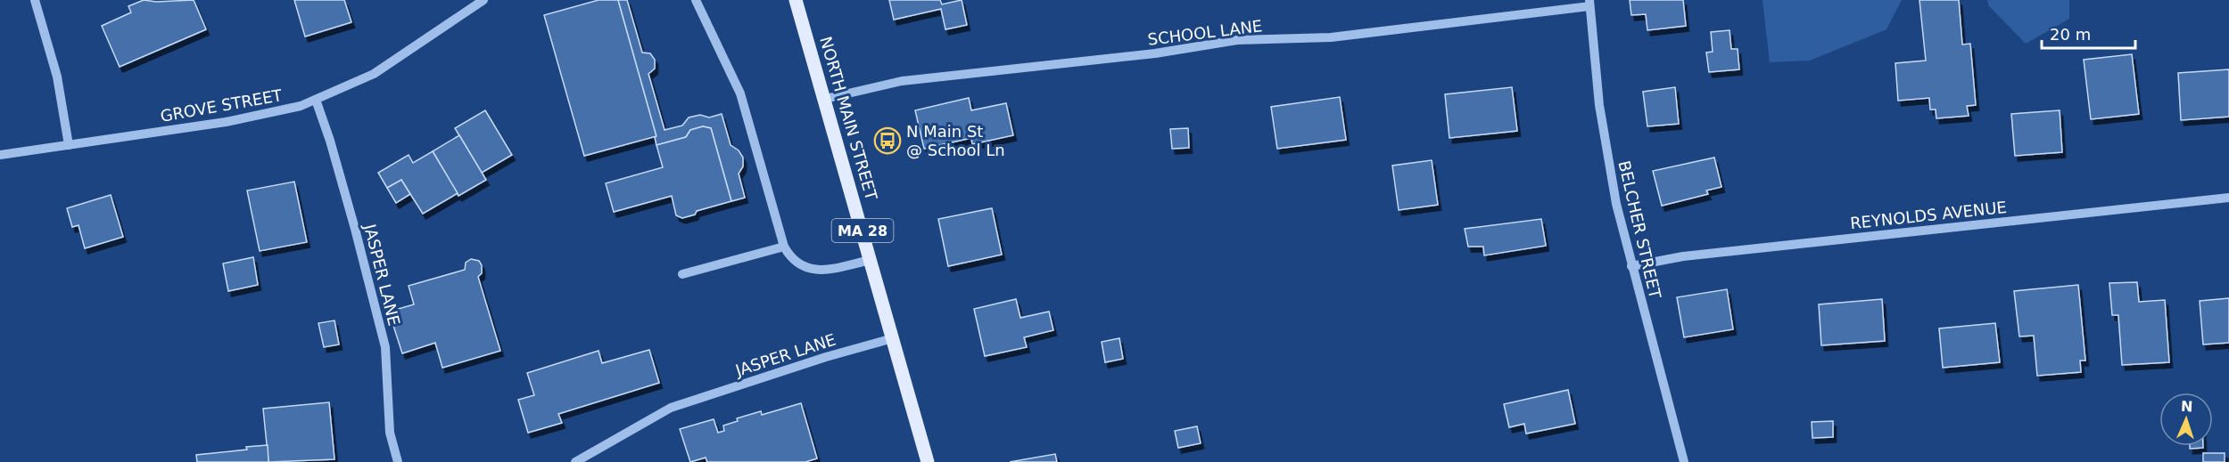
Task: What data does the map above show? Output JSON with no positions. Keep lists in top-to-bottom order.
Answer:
{
  "streets": {
    "main road": ["NORTH MAIN STREET", "MA 28"],
    "street": [
      "SCHOOL LANE",
      "GROVE STREET",
      "REYNOLDS AVENUE",
      "BELCHER STREET",
      "JASPER LANE"
    ]
  },
  "crossings": [
    ["SCHOOL LANE", "NORTH MAIN STREET"],
    ["SCHOOL LANE", "BELCHER STREET"],
    ["GROVE STREET", "JASPER LANE"],
    ["NORTH MAIN STREET", "JASPER LANE"],
    ["REYNOLDS AVENUE", "BELCHER STREET"]
  ],
  "places": {
    "bus stop": ["N Main St @ School Ln"]
  },
  "scale_bar": "20 m",
  "north": "top"
}
